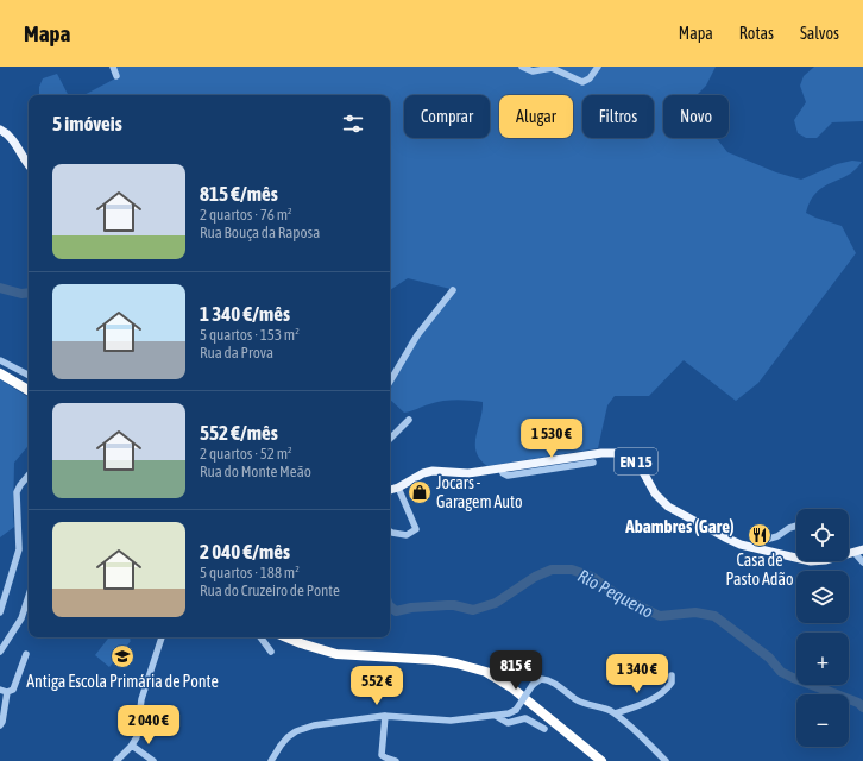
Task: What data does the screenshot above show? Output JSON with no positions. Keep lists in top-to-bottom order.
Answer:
{
  "streets": {
    "main road": ["EN 15"]
  },
  "districts": ["Abambres (Gare)"],
  "water": ["Rio Pequeno"],
  "places": {
    "shop": ["Jocars - Garagem Auto"],
    "restaurant": ["Casa de Pasto Adão"],
    "school or university": ["Antiga Escola Primária de Ponte"]
  },
  "page": {
    "header": "Mapa",
    "nav": ["Mapa", "Rotas", "Salvos"],
    "chip": [
      "Comprar",
      "Alugar",
      "Filtros",
      "Novo"
    ],
    "heading": "5 imóveis",
    "list": [
      {
        "name": "815 €/mês",
        "note": "2 quartos · 76 m² · Rua Bouça da Raposa"
      },
      {
        "name": "1 340 €/mês",
        "note": "5 quartos · 153 m² · Rua da Prova"
      },
      {
        "name": "552 €/mês",
        "note": "2 quartos · 52 m² · Rua do Monte Meão"
      },
      {
        "name": "2 040 €/mês",
        "note": "5 quartos · 188 m² · Rua do Cruzeiro de Ponte"
      }
    ],
    "price": [
      "1 530 €",
      "815 €",
      "1 340 €",
      "552 €",
      "2 040 €"
    ],
    "map_buttons": ["+", "−"]
  }
}
